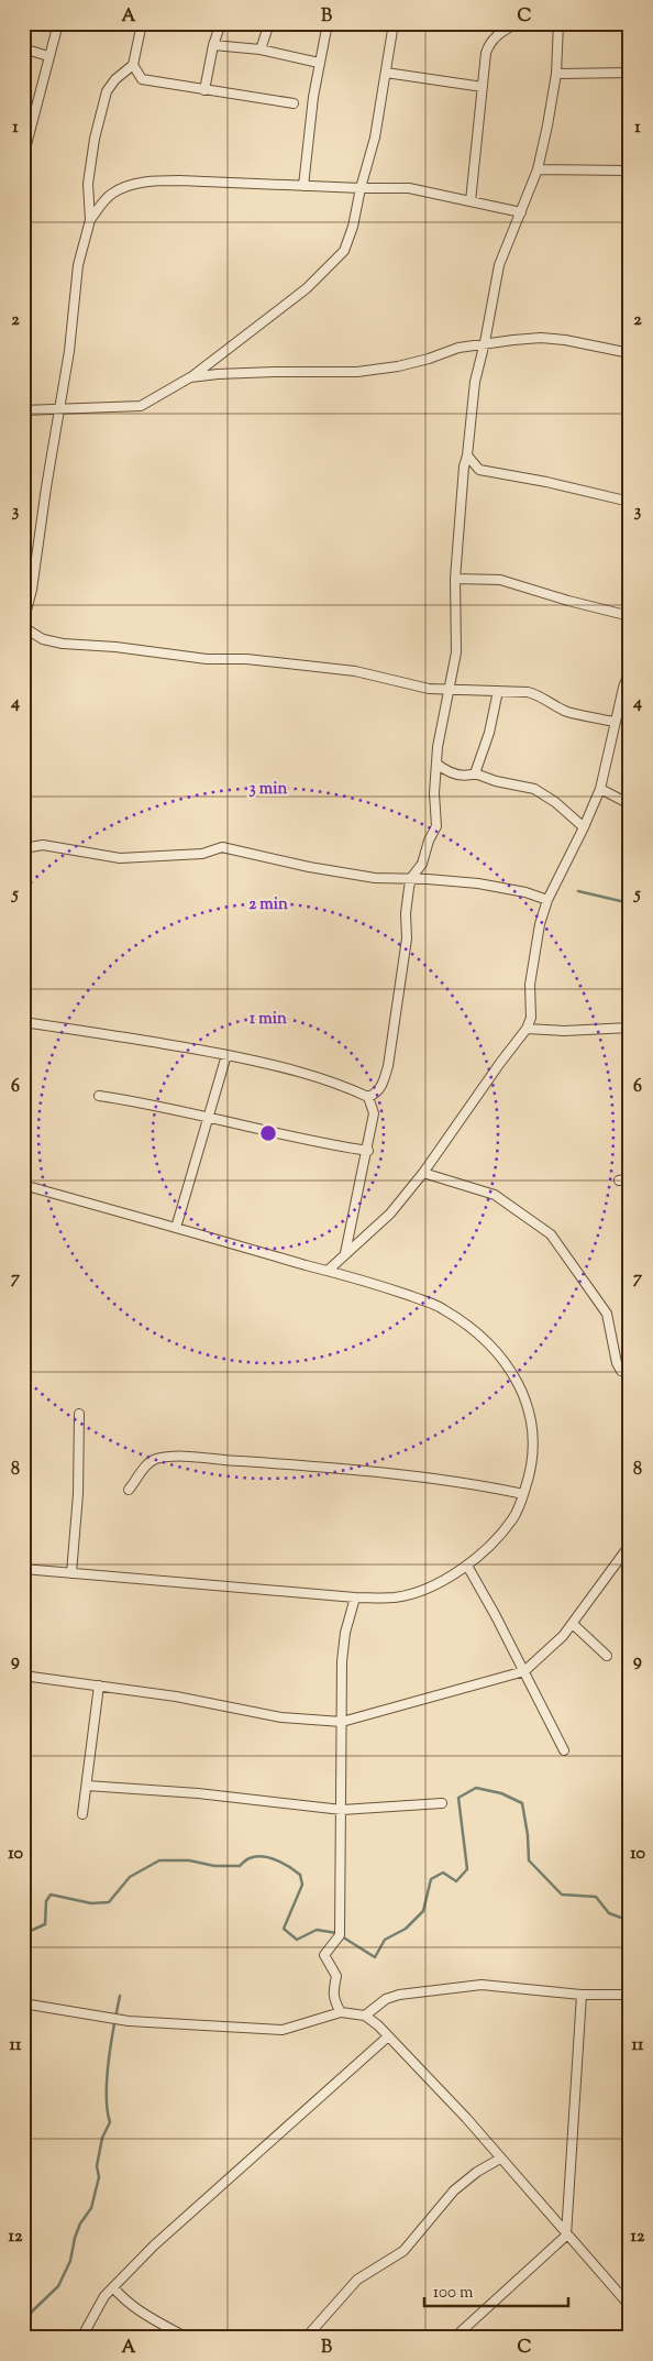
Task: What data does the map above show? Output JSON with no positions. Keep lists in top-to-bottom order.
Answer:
{
  "scale_bar": "100 m",
  "grid": {
    "columns": ["A", "B", "C"],
    "rows": [
      "1",
      "2",
      "3",
      "4",
      "5",
      "6",
      "7",
      "8",
      "9",
      "10",
      "11",
      "12"
    ]
  },
  "rings": ["3 min", "2 min", "1 min"]
}
